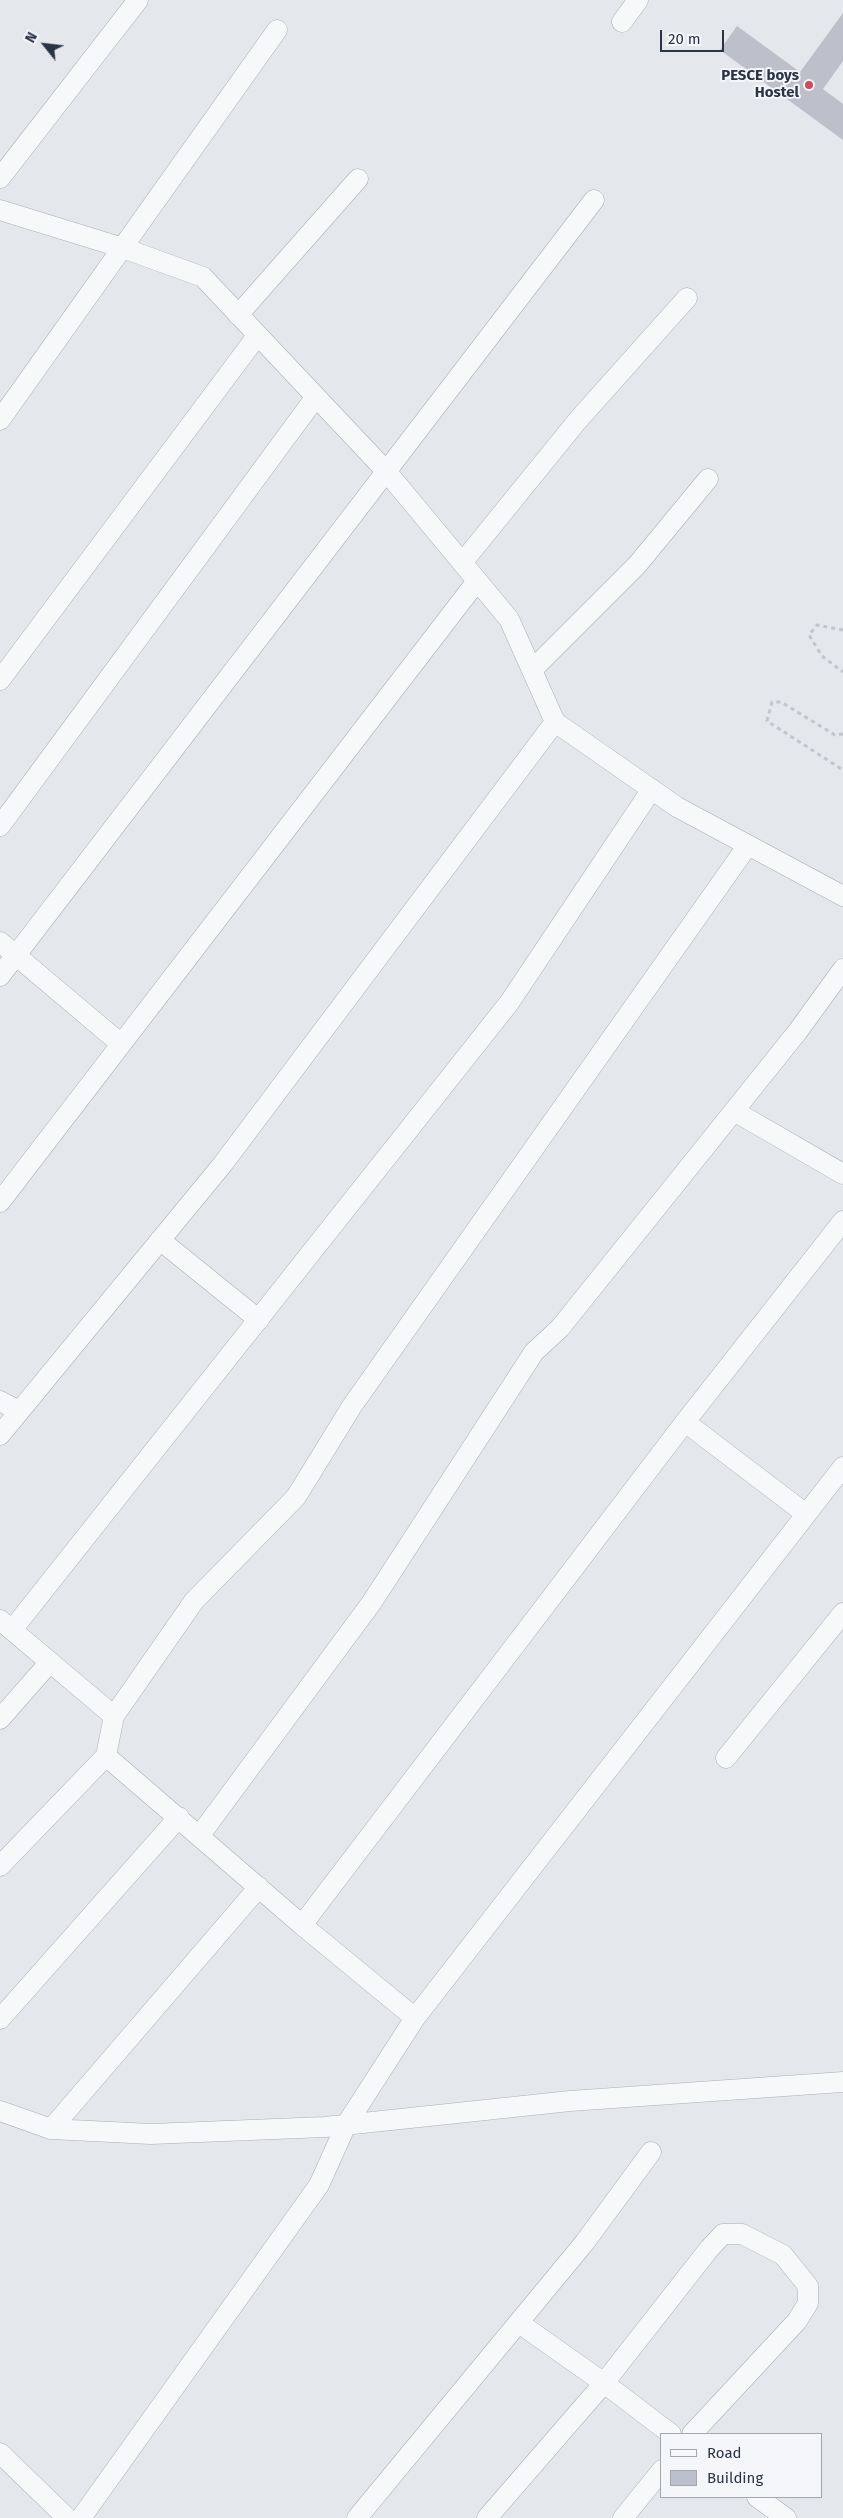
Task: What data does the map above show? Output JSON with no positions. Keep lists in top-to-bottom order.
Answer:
{
  "places": ["PESCE boys Hostel"],
  "legend": ["Road", "Building"],
  "scale_bar": "20 m",
  "north": "top left"
}
